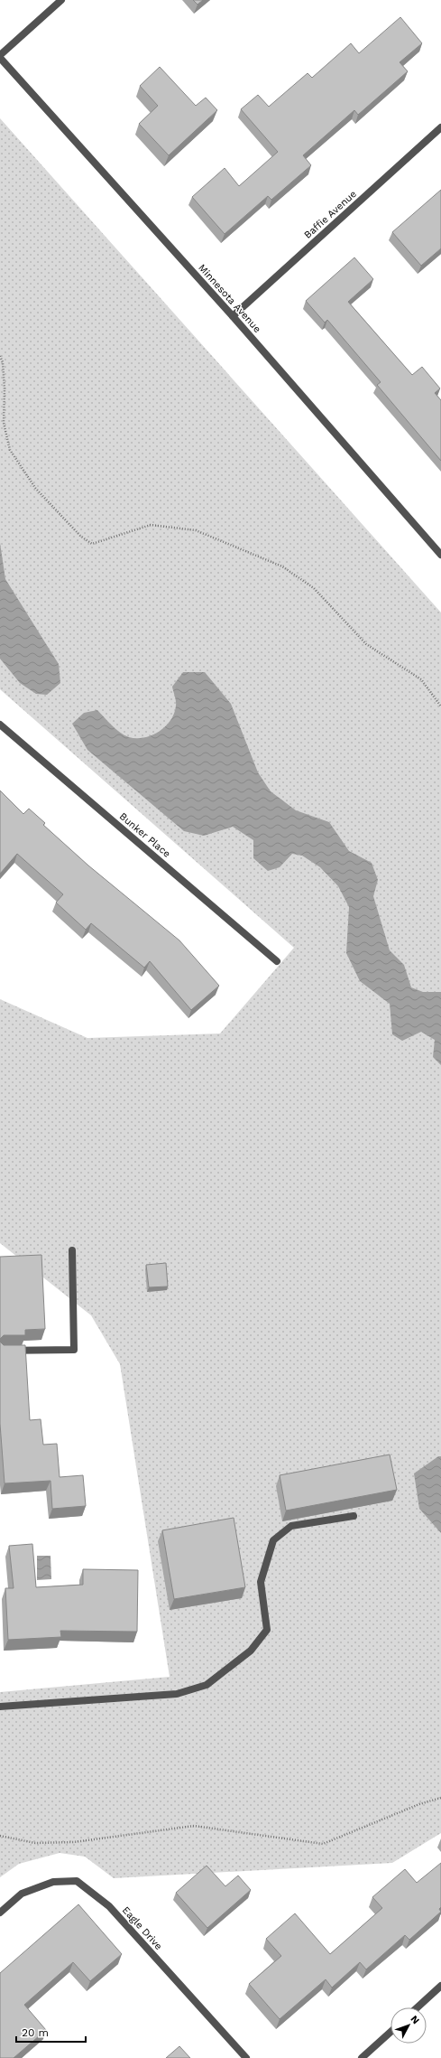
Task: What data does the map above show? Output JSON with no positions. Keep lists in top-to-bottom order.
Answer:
{
  "streets": {
    "street": [
      "Baffie Avenue",
      "Minnesota Avenue",
      "Bunker Place",
      "Eagle Drive"
    ]
  },
  "crossings": [
    ["Baffie Avenue", "Minnesota Avenue"]
  ],
  "scale_bar": "20 m",
  "north": "top right"
}
